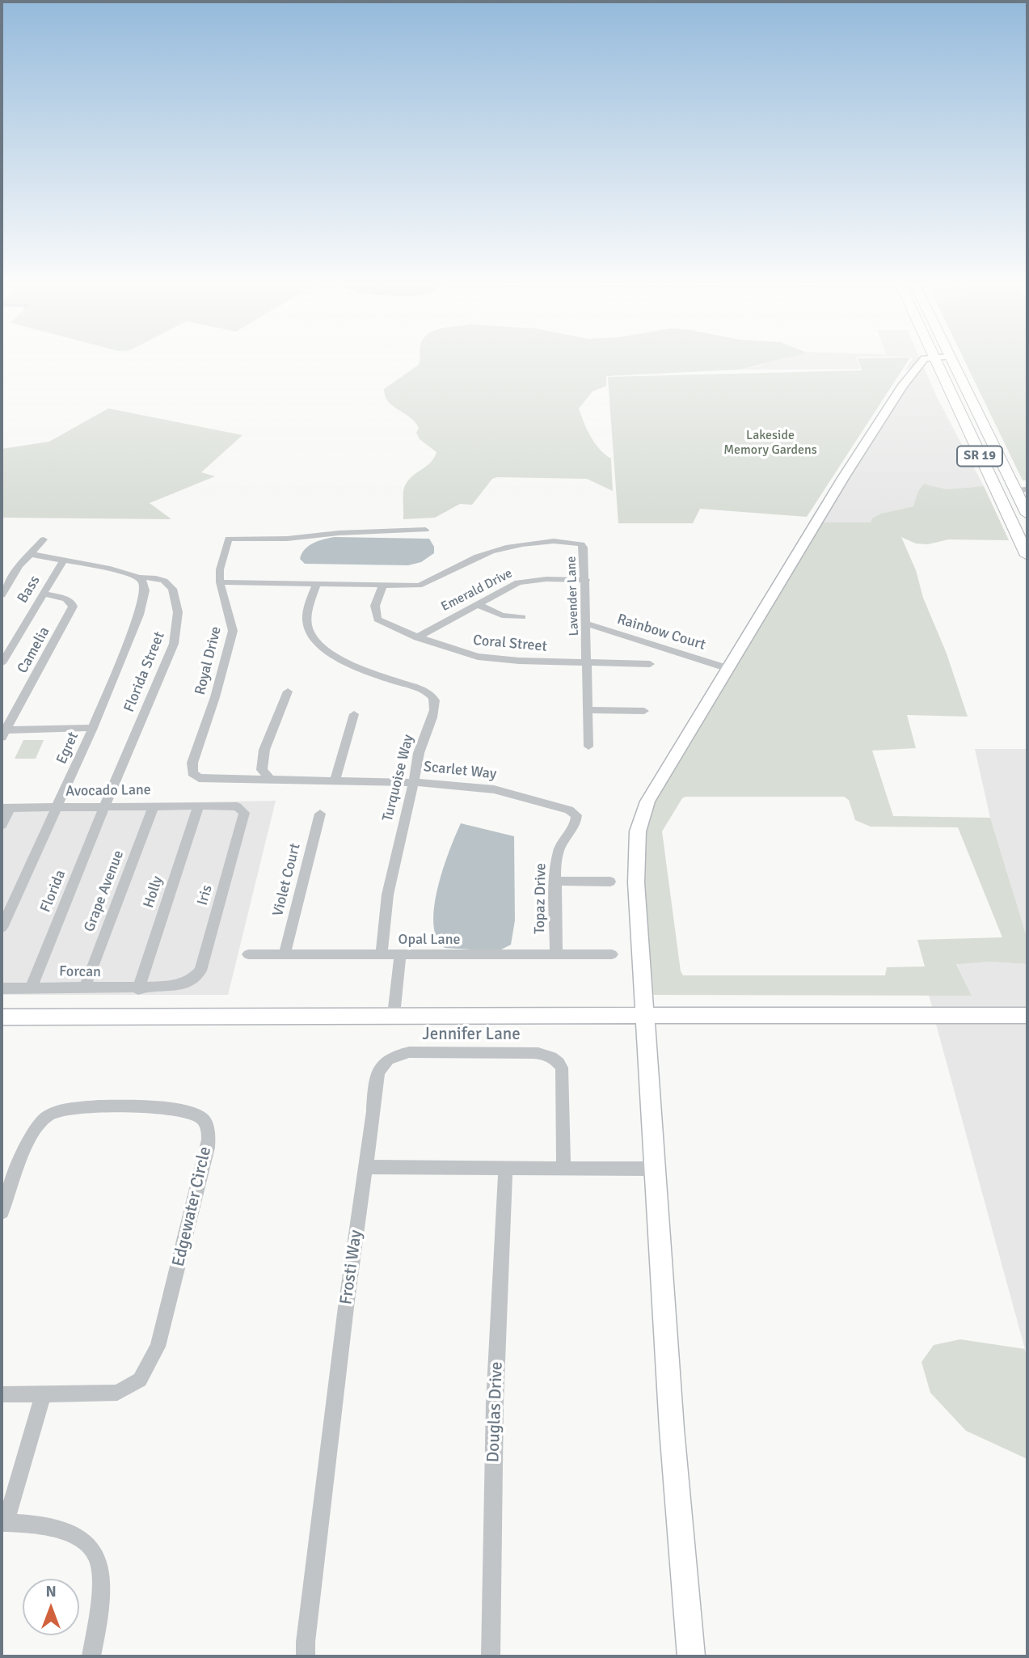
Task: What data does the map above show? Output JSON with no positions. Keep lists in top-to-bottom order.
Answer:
{
  "streets": {
    "main road": ["SR 19"],
    "street": [
      "Bass",
      "Emerald Drive",
      "Lavender Lane",
      "Rainbow Court",
      "Coral Street",
      "Camelia",
      "Royal Drive",
      "Florida Street",
      "Egret",
      "Scarlet Way",
      "Turquoise Way",
      "Avocado Lane",
      "Violet Court",
      "Florida",
      "Grape Avenue",
      "Holly",
      "Iris",
      "Topaz Drive",
      "Opal Lane",
      "Forcan",
      "Jennifer Lane",
      "Edgewater Circle",
      "Frosti Way",
      "Douglas Drive"
    ]
  },
  "crossings": [
    ["Bass", "Camelia"],
    ["Bass", "Florida Street"],
    ["Emerald Drive", "Lavender Lane"],
    ["Emerald Drive", "Coral Street"],
    ["Lavender Lane", "Rainbow Court"],
    ["Lavender Lane", "Coral Street"],
    ["Lavender Lane", "Royal Drive"],
    ["Lavender Lane", "Turquoise Way"],
    ["Royal Drive", "Scarlet Way"],
    ["Florida Street", "Egret"],
    ["Florida Street", "Avocado Lane"],
    ["Florida Street", "Florida"],
    ["Egret", "Avocado Lane"],
    ["Scarlet Way", "Turquoise Way"],
    ["Scarlet Way", "Topaz Drive"],
    ["Turquoise Way", "Opal Lane"],
    ["Avocado Lane", "Florida"],
    ["Avocado Lane", "Grape Avenue"],
    ["Avocado Lane", "Holly"],
    ["Avocado Lane", "Iris"],
    ["Violet Court", "Opal Lane"],
    ["Florida", "Forcan"],
    ["Grape Avenue", "Forcan"],
    ["Holly", "Forcan"],
    ["Iris", "Forcan"],
    ["Topaz Drive", "Opal Lane"],
    ["Jennifer Lane", "Frosti Way"]
  ],
  "parks": ["Lakeside Memory Gardens"],
  "north": "top"
}
